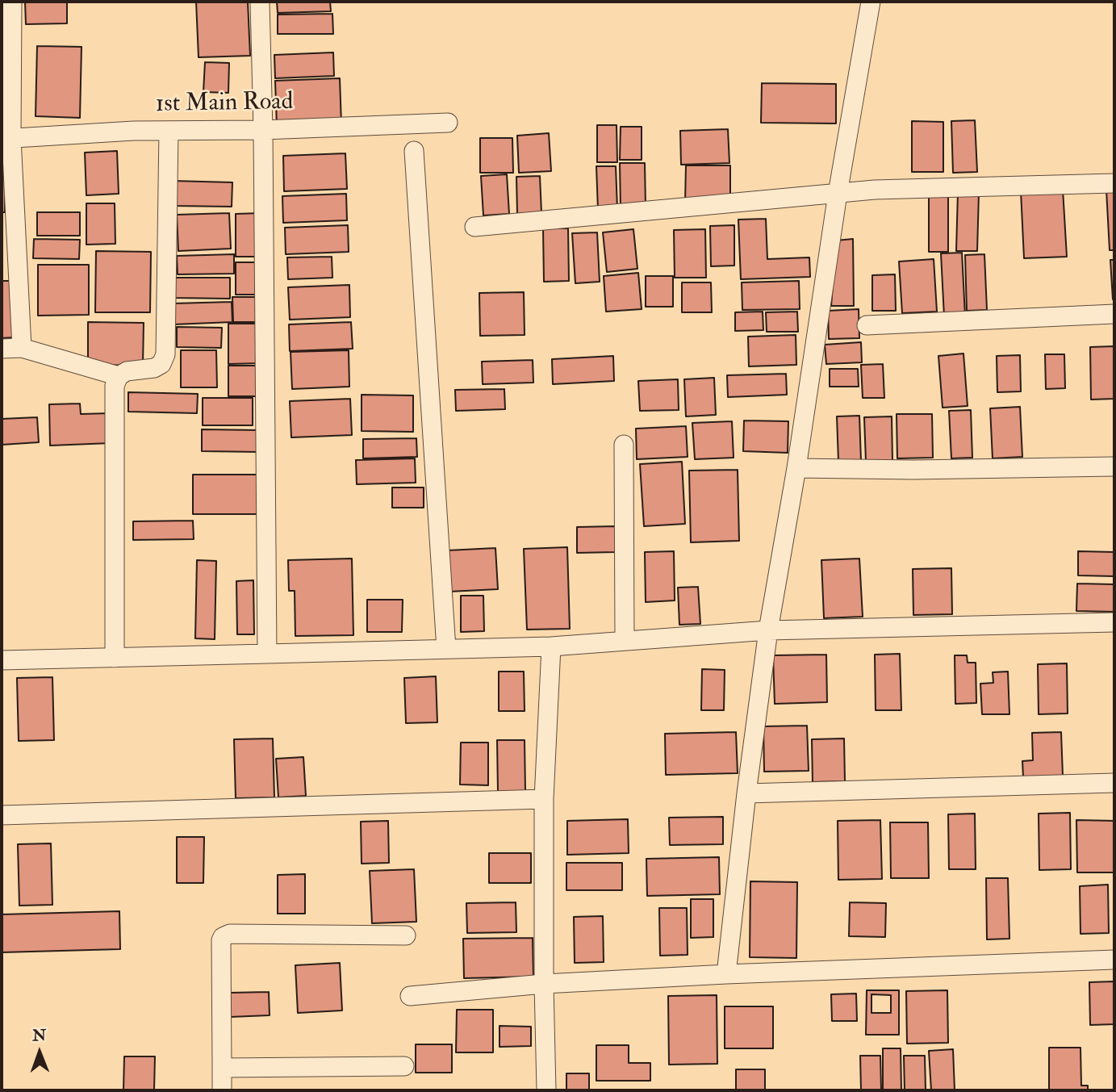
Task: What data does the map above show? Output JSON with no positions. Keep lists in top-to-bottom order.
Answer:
{
  "streets": {
    "street": ["1st Main Road"]
  },
  "north": "top"
}
